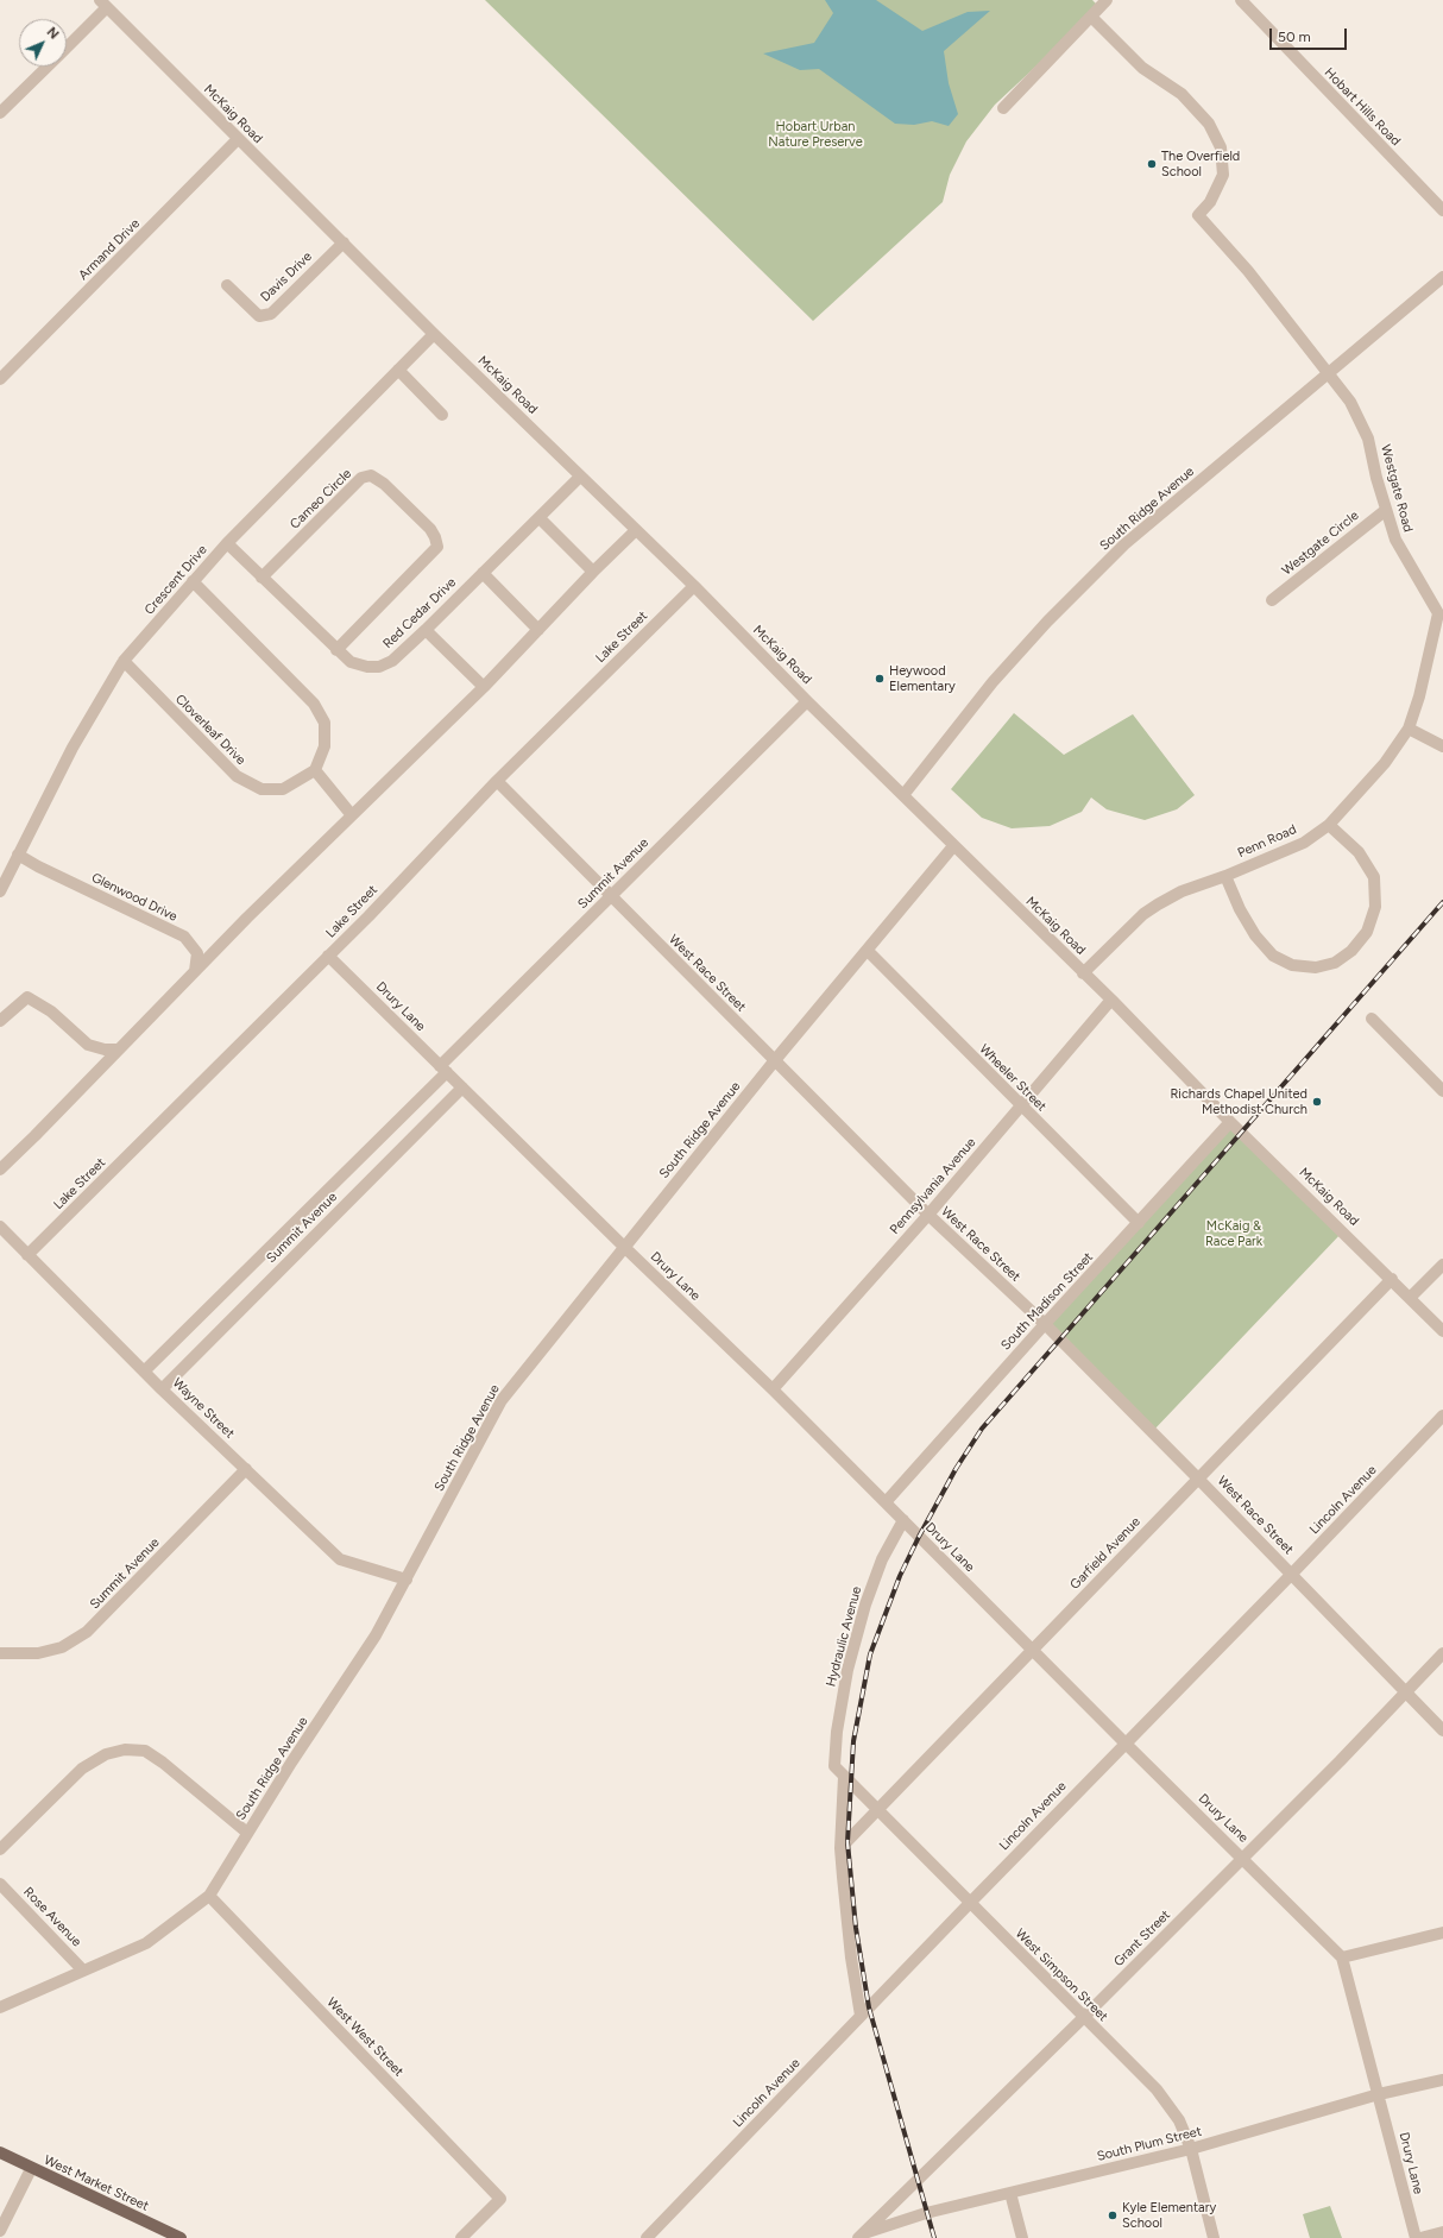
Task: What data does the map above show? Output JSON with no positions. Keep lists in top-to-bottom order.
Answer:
{
  "streets": {
    "main road": ["West Market Street"],
    "street": [
      "Hobart Hills Road",
      "McKaig Road",
      "Armand Drive",
      "Davis Drive",
      "Westgate Road",
      "Cameo Circle",
      "South Ridge Avenue",
      "Westgate Circle",
      "Crescent Drive",
      "Red Cedar Drive",
      "Lake Street",
      "Cloverleaf Drive",
      "Penn Road",
      "Summit Avenue",
      "Glenwood Drive",
      "West Race Street",
      "Drury Lane",
      "Wheeler Street",
      "Pennsylvania Avenue",
      "South Madison Street",
      "Wayne Street",
      "Lincoln Avenue",
      "Garfield Avenue",
      "Hydraulic Avenue",
      "Rose Avenue",
      "Grant Street",
      "West Simpson Street",
      "West West Street",
      "South Plum Street"
    ]
  },
  "crossings": [
    ["McKaig Road", "Armand Drive"],
    ["McKaig Road", "Davis Drive"],
    ["McKaig Road", "South Ridge Avenue"],
    ["McKaig Road", "Crescent Drive"],
    ["McKaig Road", "Red Cedar Drive"],
    ["McKaig Road", "Lake Street"],
    ["McKaig Road", "Penn Road"],
    ["McKaig Road", "Summit Avenue"],
    ["McKaig Road", "Pennsylvania Avenue"],
    ["McKaig Road", "South Madison Street"],
    ["McKaig Road", "Garfield Avenue"],
    ["Westgate Road", "South Ridge Avenue"],
    ["Westgate Road", "Westgate Circle"],
    ["Westgate Road", "Penn Road"],
    ["Cameo Circle", "Red Cedar Drive"],
    ["South Ridge Avenue", "West Race Street"],
    ["South Ridge Avenue", "Drury Lane"],
    ["South Ridge Avenue", "Wheeler Street"],
    ["South Ridge Avenue", "Wayne Street"],
    ["South Ridge Avenue", "Rose Avenue"],
    ["South Ridge Avenue", "West West Street"],
    ["Crescent Drive", "Red Cedar Drive"],
    ["Crescent Drive", "Cloverleaf Drive"],
    ["Crescent Drive", "Glenwood Drive"],
    ["Lake Street", "West Race Street"],
    ["Lake Street", "Drury Lane"],
    ["Lake Street", "Wayne Street"],
    ["Summit Avenue", "West Race Street"],
    ["Summit Avenue", "Drury Lane"],
    ["Summit Avenue", "Wayne Street"],
    ["West Race Street", "Pennsylvania Avenue"],
    ["West Race Street", "South Madison Street"],
    ["West Race Street", "Lincoln Avenue"],
    ["West Race Street", "Garfield Avenue"],
    ["West Race Street", "Grant Street"],
    ["Drury Lane", "Pennsylvania Avenue"],
    ["Drury Lane", "South Madison Street"],
    ["Drury Lane", "Lincoln Avenue"],
    ["Drury Lane", "Garfield Avenue"],
    ["Drury Lane", "Hydraulic Avenue"],
    ["Drury Lane", "Grant Street"],
    ["Drury Lane", "South Plum Street"],
    ["Wheeler Street", "Pennsylvania Avenue"],
    ["Wheeler Street", "South Madison Street"],
    ["Lincoln Avenue", "West Simpson Street"],
    ["Garfield Avenue", "West Simpson Street"],
    ["Hydraulic Avenue", "West Simpson Street"],
    ["Grant Street", "West Simpson Street"],
    ["Grant Street", "South Plum Street"],
    ["West Simpson Street", "South Plum Street"]
  ],
  "parks": ["Hobart Urban Nature Preserve", "McKaig & Race Park"],
  "places": [
    "The Overfield School",
    "Heywood Elementary",
    "Richards Chapel United Methodist Church",
    "Kyle Elementary School"
  ],
  "scale_bar": "50 m",
  "north": "top right"
}
